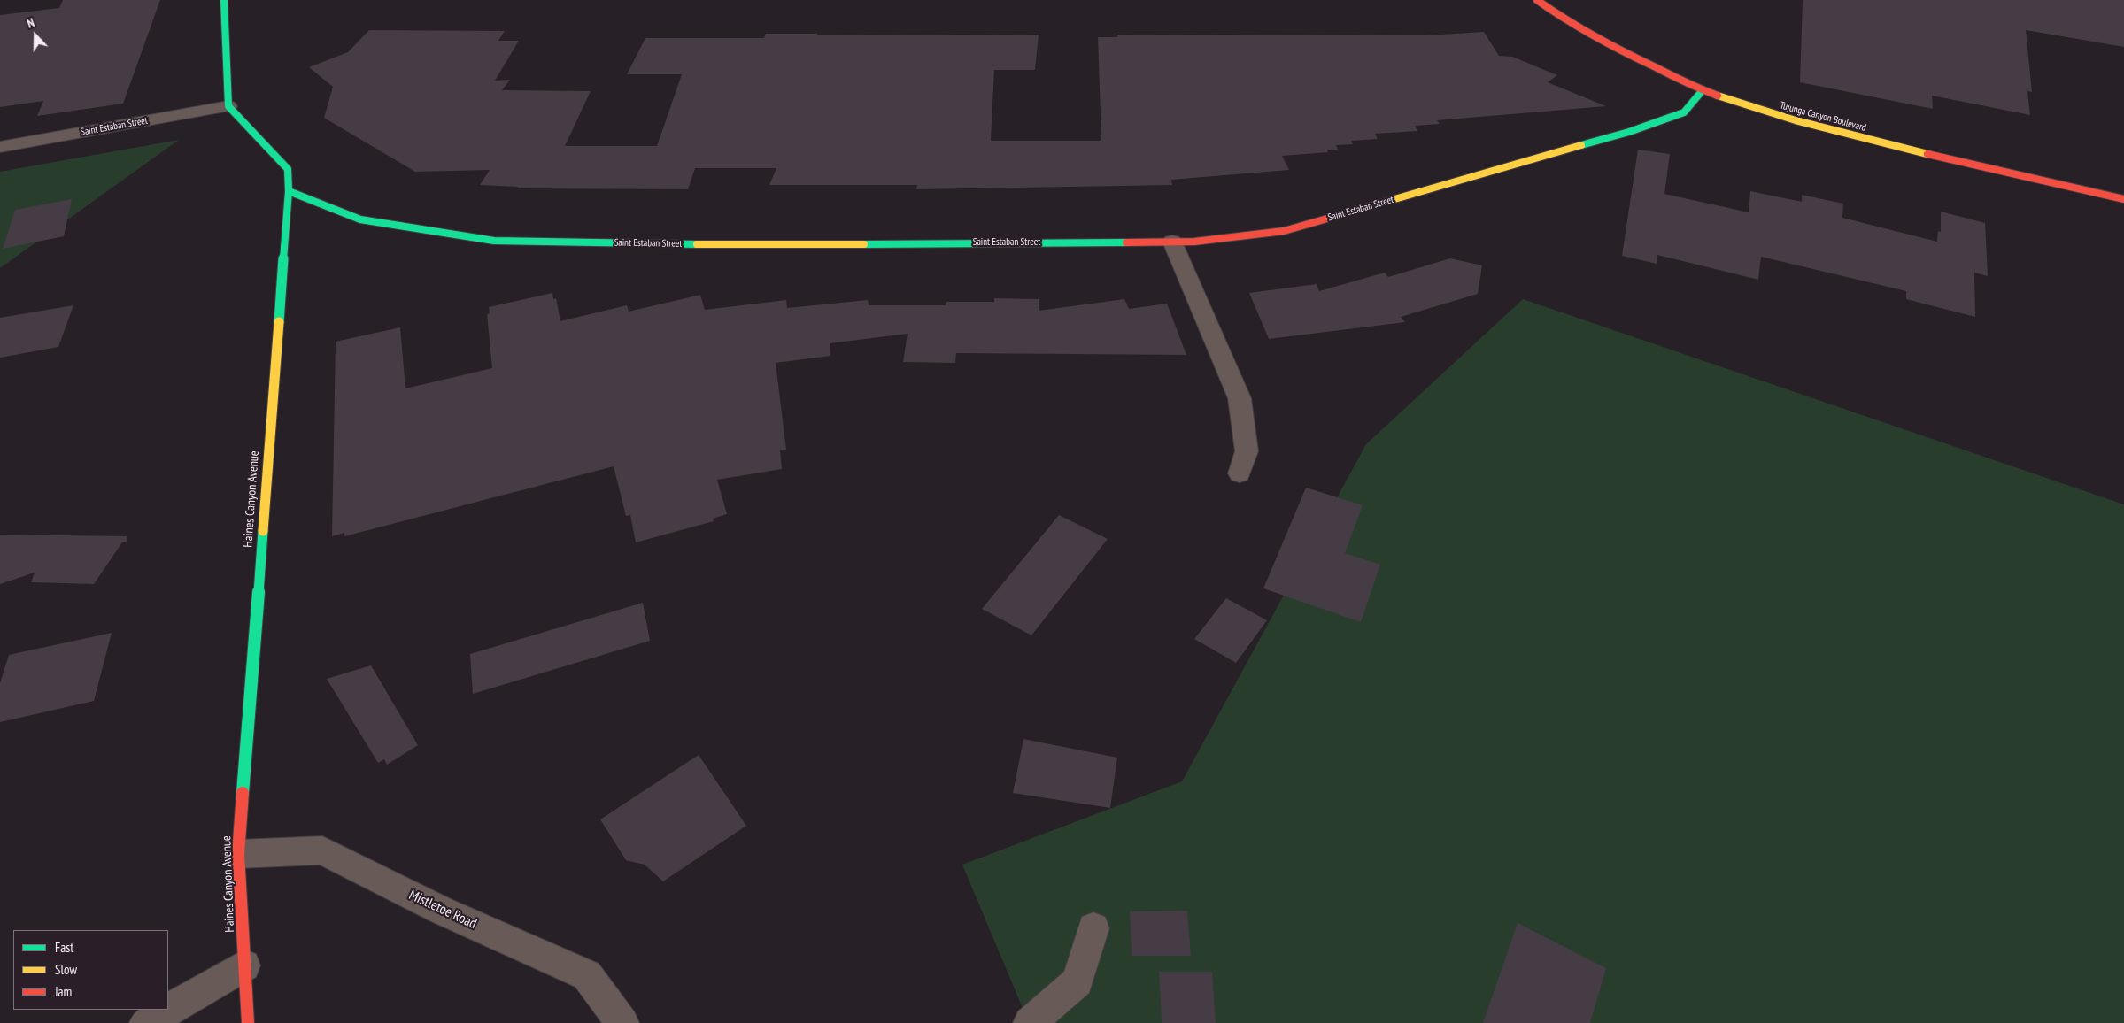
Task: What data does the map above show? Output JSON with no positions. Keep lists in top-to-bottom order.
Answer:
{
  "streets": {
    "street": [
      "Tujunga Canyon Boulevard",
      "Saint Estaban Street",
      "Haines Canyon Avenue",
      "Mistletoe Road"
    ]
  },
  "crossings": [
    ["Tujunga Canyon Boulevard", "Saint Estaban Street"],
    ["Saint Estaban Street", "Haines Canyon Avenue"],
    ["Haines Canyon Avenue", "Mistletoe Road"]
  ],
  "legend": ["Fast", "Slow", "Jam"],
  "north": "top"
}
